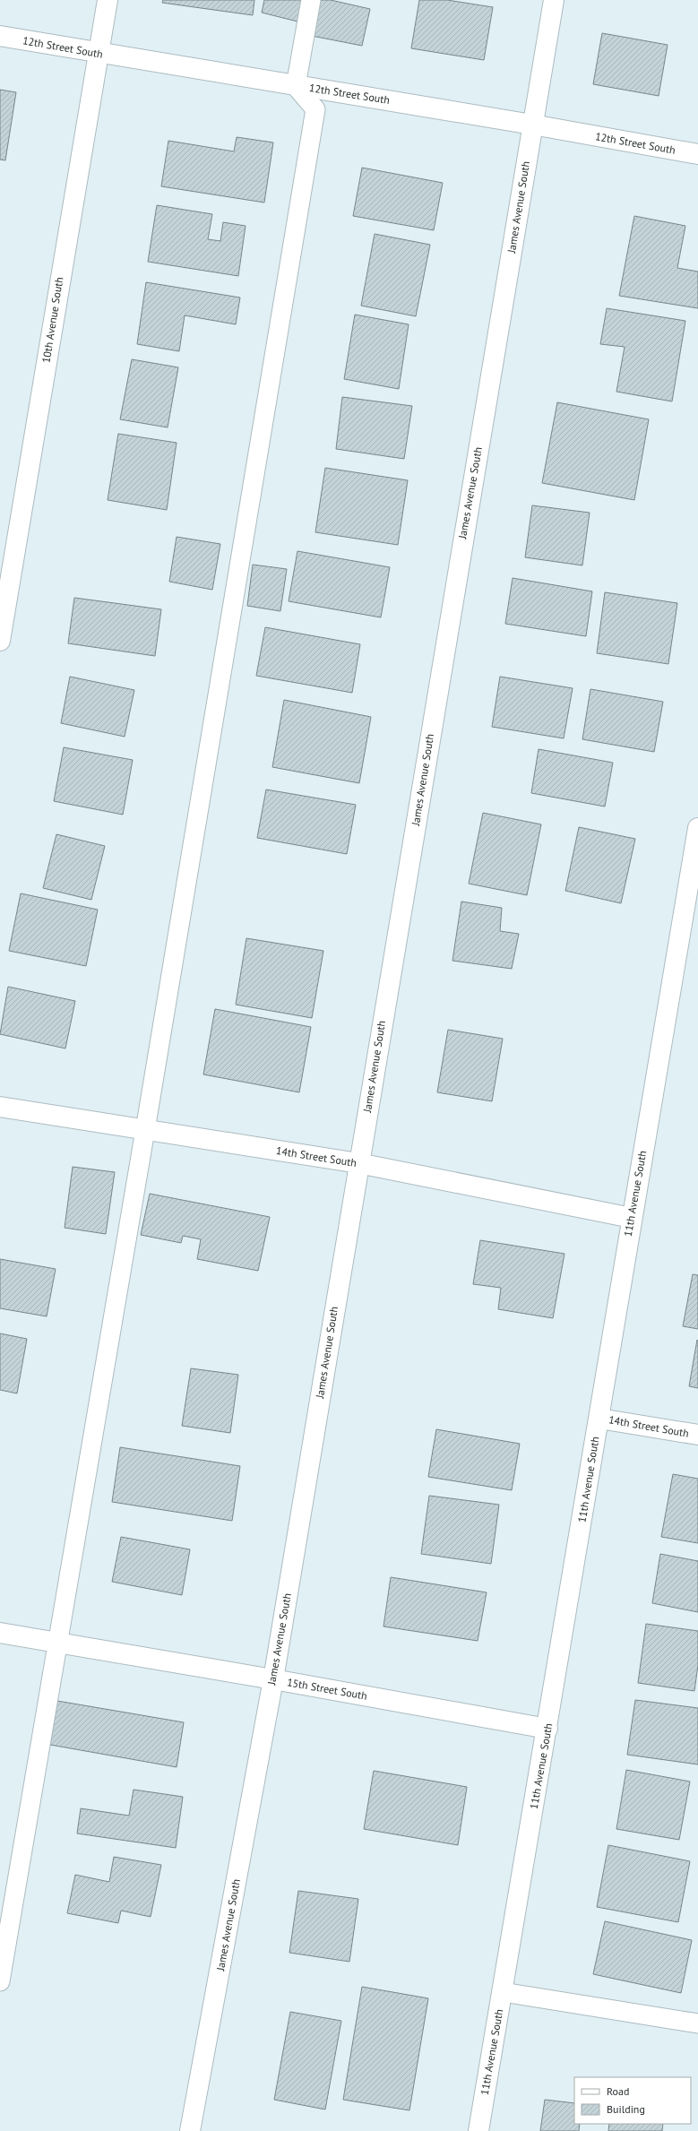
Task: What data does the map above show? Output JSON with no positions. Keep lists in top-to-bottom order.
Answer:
{
  "streets": {
    "street": [
      "12th Street South",
      "James Avenue South",
      "10th Avenue South",
      "14th Street South",
      "11th Avenue South",
      "15th Street South"
    ]
  },
  "crossings": [
    ["12th Street South", "James Avenue South"],
    ["12th Street South", "10th Avenue South"],
    ["James Avenue South", "14th Street South"],
    ["James Avenue South", "15th Street South"],
    ["14th Street South", "11th Avenue South"],
    ["11th Avenue South", "15th Street South"]
  ],
  "legend": ["Road", "Building"]
}
